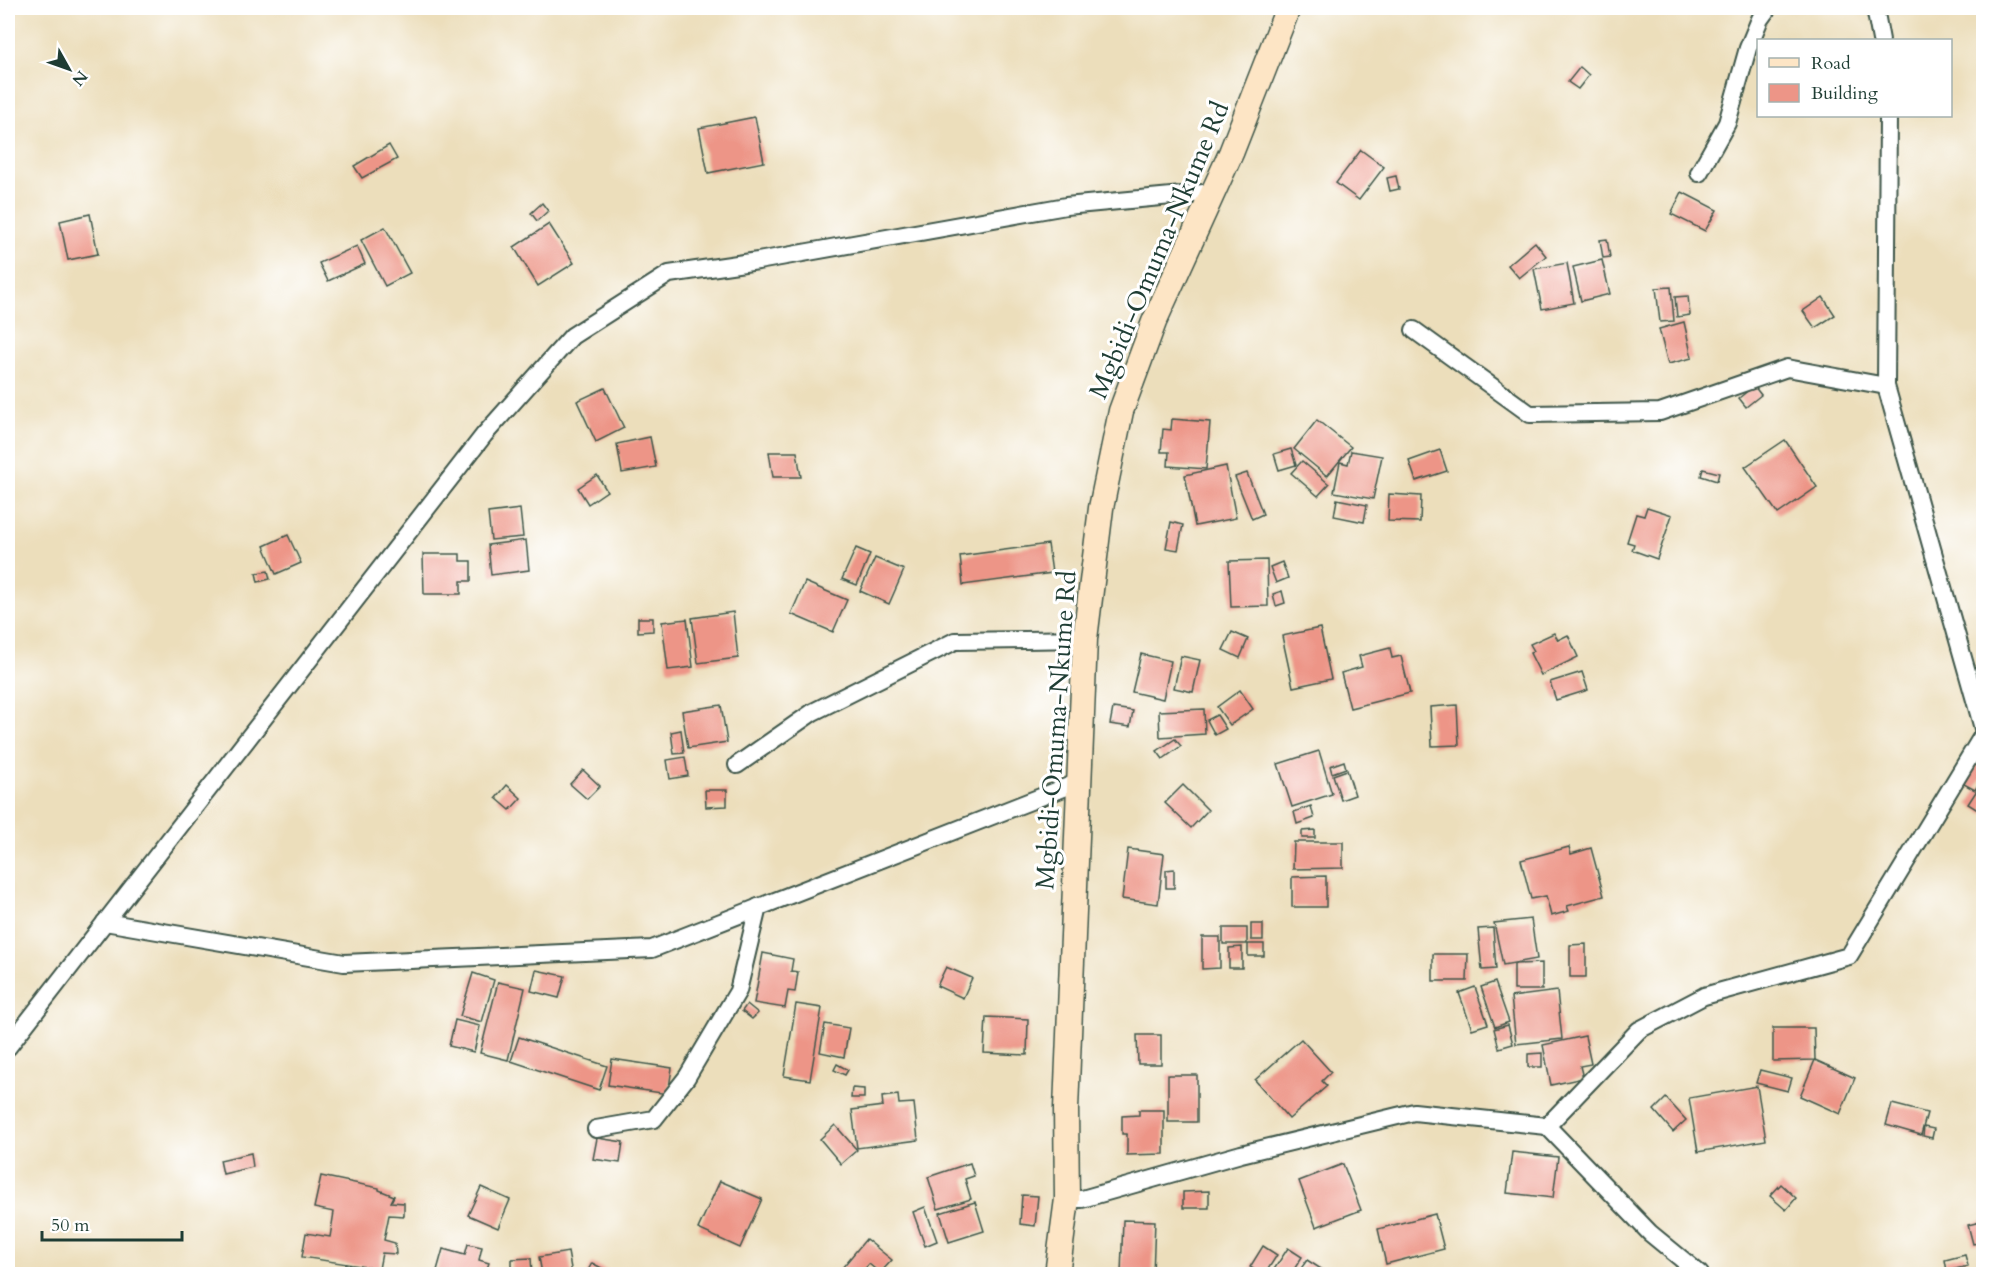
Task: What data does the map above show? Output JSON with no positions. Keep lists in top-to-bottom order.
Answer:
{
  "streets": {
    "street": ["Mgbidi-Omuma-Nkume Rd"]
  },
  "legend": ["Road", "Building"],
  "scale_bar": "50 m",
  "north": "bottom right"
}
